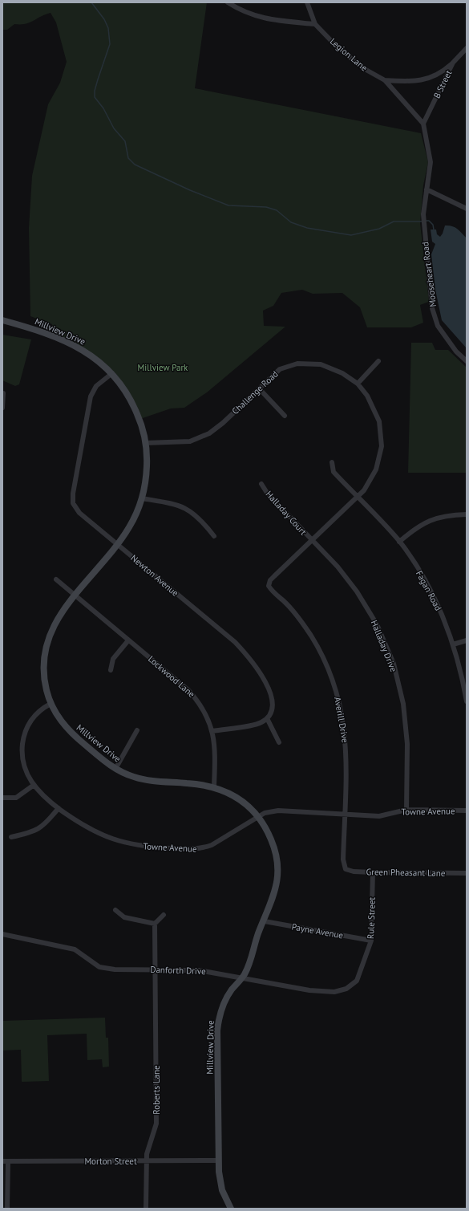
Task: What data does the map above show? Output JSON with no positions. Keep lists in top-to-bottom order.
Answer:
{
  "streets": {
    "street": [
      "Legion Lane",
      "B Street",
      "Mooseheart Road",
      "Millview Drive",
      "Challenge Road",
      "Halladay Court",
      "Newton Avenue",
      "Fagan Road",
      "Halladay Drive",
      "Lockwood Lane",
      "Averill Drive",
      "Towne Avenue",
      "Green Pheasant Lane",
      "Rule Street",
      "Payne Avenue",
      "Danforth Drive",
      "Roberts Lane",
      "Morton Street"
    ]
  },
  "crossings": [
    ["Legion Lane", "B Street"],
    ["Legion Lane", "Mooseheart Road"],
    ["B Street", "Mooseheart Road"],
    ["Millview Drive", "Challenge Road"],
    ["Millview Drive", "Newton Avenue"],
    ["Millview Drive", "Lockwood Lane"],
    ["Millview Drive", "Towne Avenue"],
    ["Millview Drive", "Payne Avenue"],
    ["Millview Drive", "Danforth Drive"],
    ["Millview Drive", "Morton Street"],
    ["Challenge Road", "Halladay Court"],
    ["Challenge Road", "Fagan Road"],
    ["Challenge Road", "Halladay Drive"],
    ["Challenge Road", "Averill Drive"],
    ["Halladay Court", "Halladay Drive"],
    ["Halladay Drive", "Towne Avenue"],
    ["Averill Drive", "Towne Avenue"],
    ["Averill Drive", "Green Pheasant Lane"],
    ["Green Pheasant Lane", "Rule Street"],
    ["Rule Street", "Payne Avenue"],
    ["Rule Street", "Danforth Drive"],
    ["Danforth Drive", "Roberts Lane"],
    ["Roberts Lane", "Morton Street"]
  ],
  "parks": ["Millview Park"]
}
